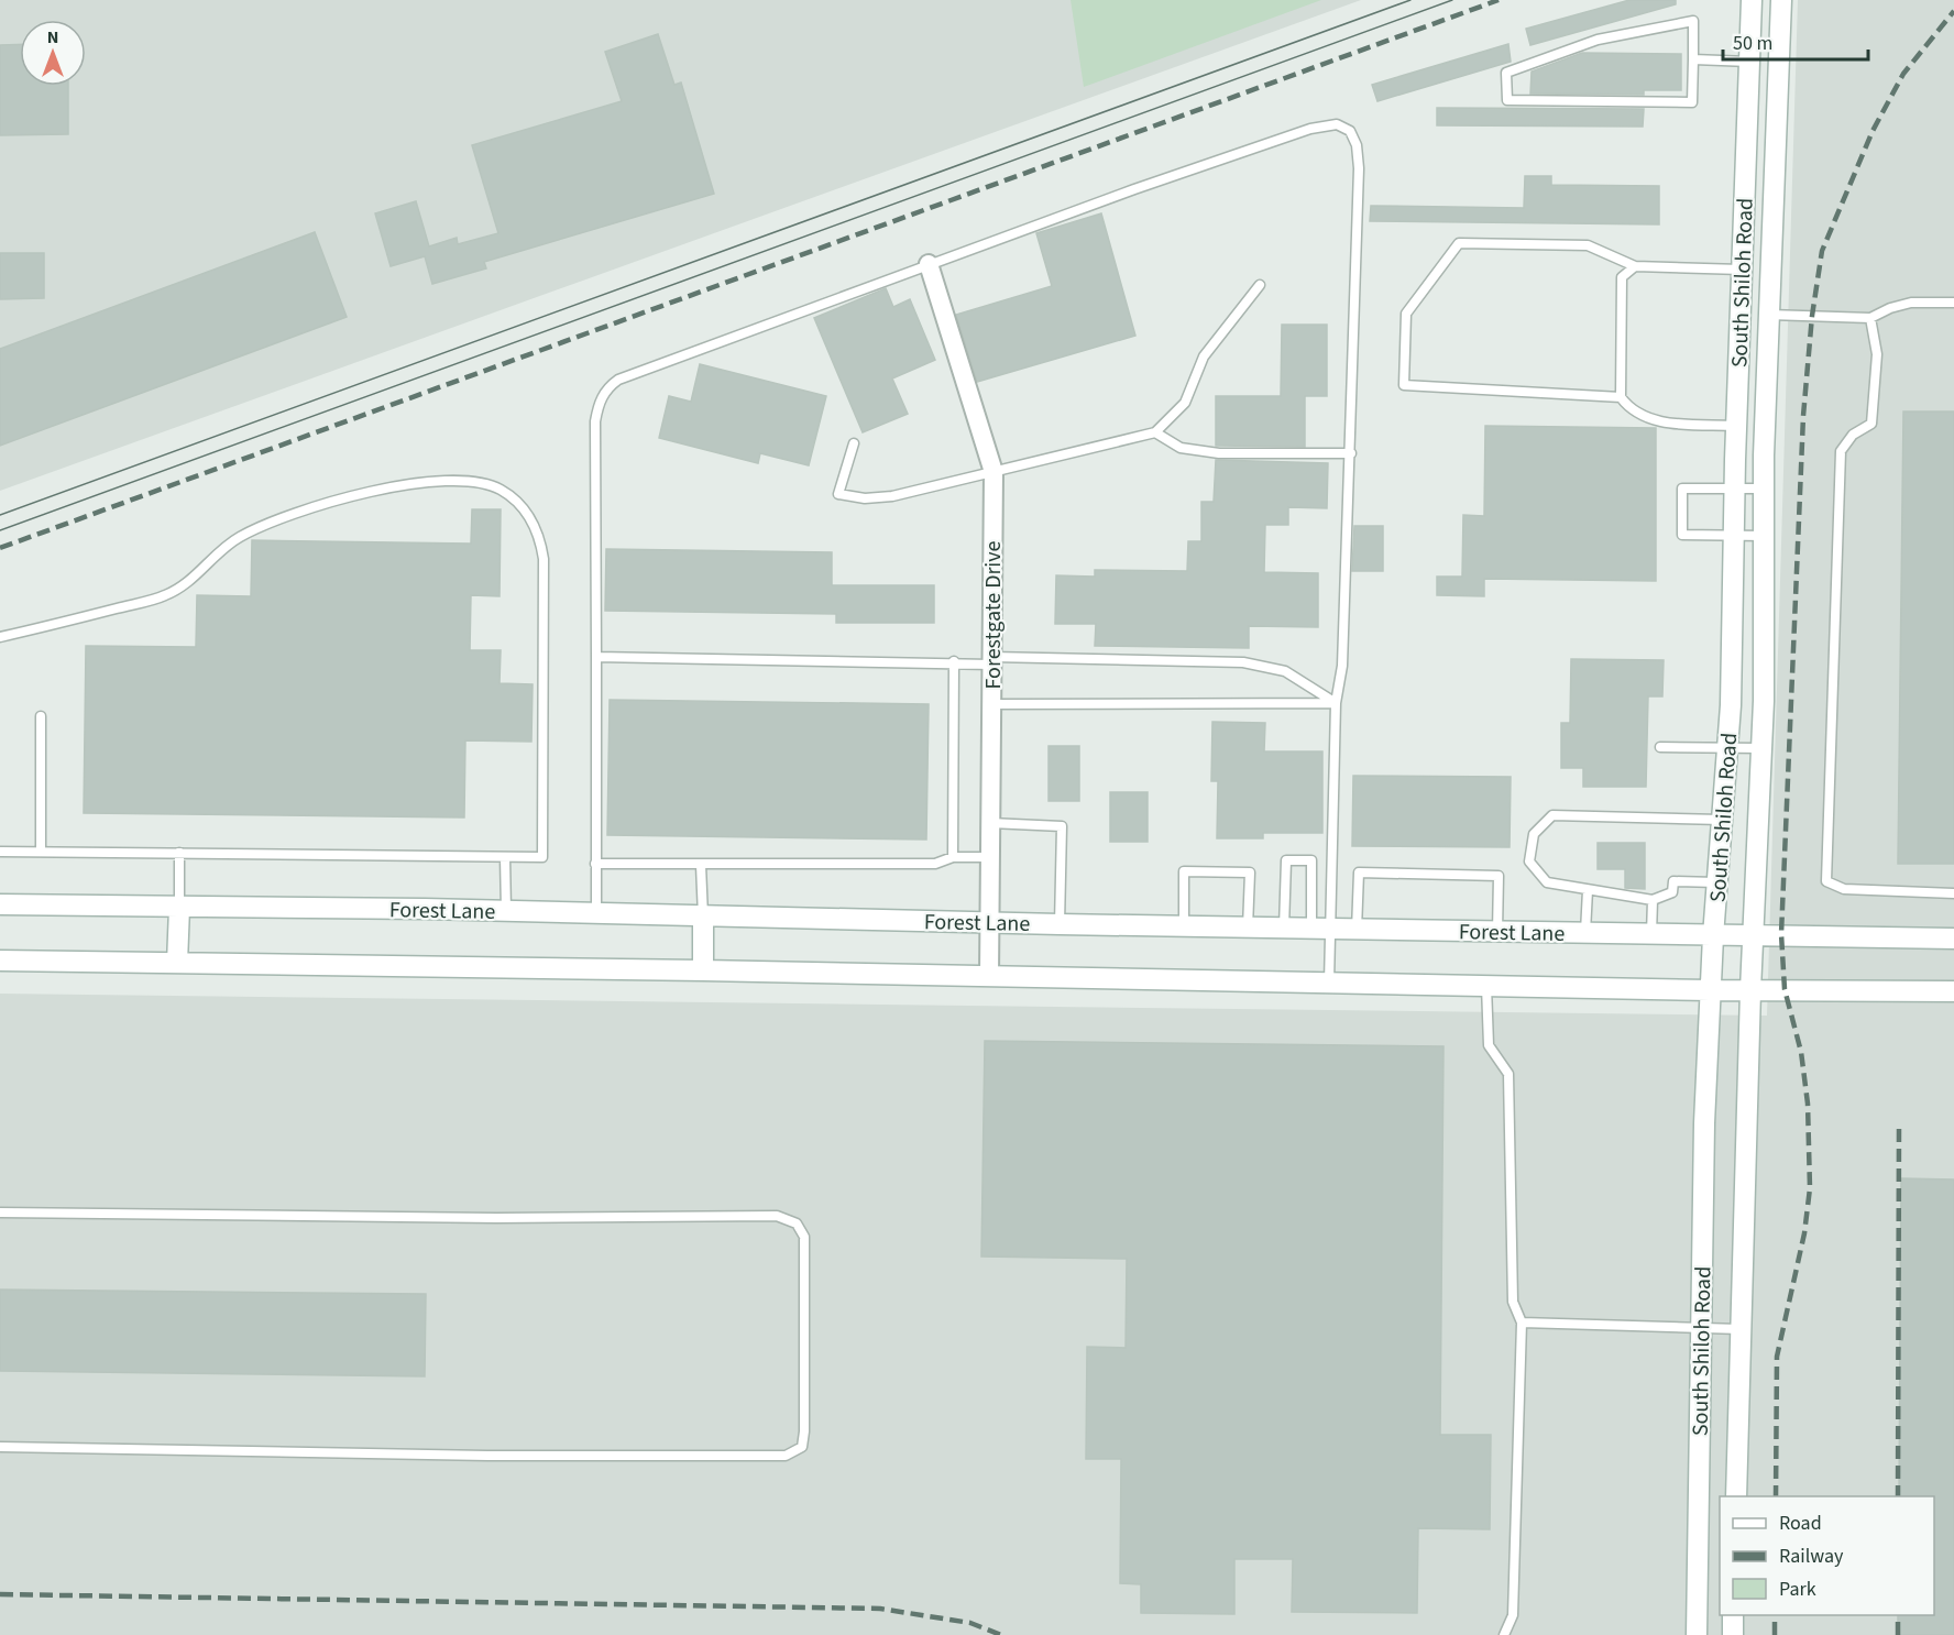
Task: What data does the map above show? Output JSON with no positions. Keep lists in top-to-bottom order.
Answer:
{
  "streets": {
    "main road": ["South Shiloh Road", "Forest Lane"],
    "street": ["Forestgate Drive"]
  },
  "crossings": [
    ["South Shiloh Road", "Forest Lane"],
    ["Forestgate Drive", "Forest Lane"]
  ],
  "legend": ["Road", "Railway", "Park"],
  "scale_bar": "50 m",
  "north": "top"
}
